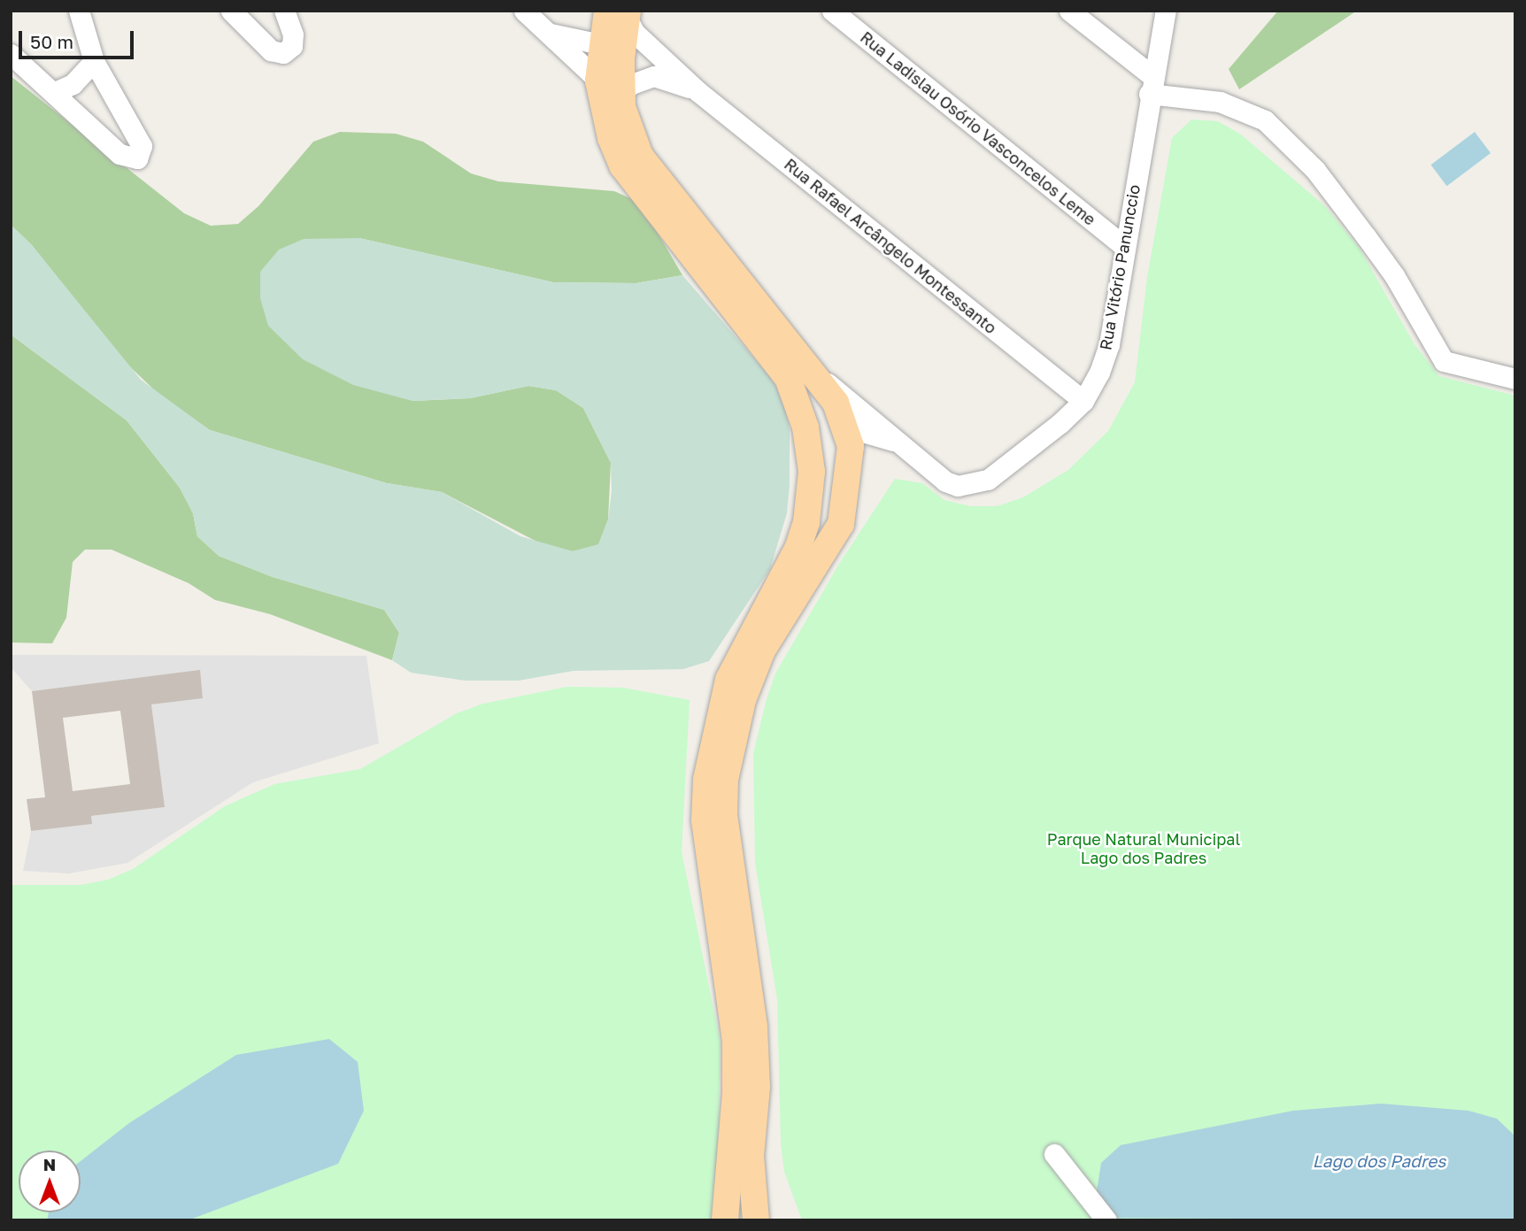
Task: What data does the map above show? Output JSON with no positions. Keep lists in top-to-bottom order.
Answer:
{
  "streets": {
    "street": ["Rua Ladislau Osório Vasconcelos Leme", "Rua Rafael Arcângelo Montessanto", "Rua Vitório Panunccio"]
  },
  "crossings": [
    ["Rua Ladislau Osório Vasconcelos Leme", "Rua Vitório Panunccio"],
    ["Rua Rafael Arcângelo Montessanto", "Rua Vitório Panunccio"]
  ],
  "water": ["Lago dos Padres"],
  "parks": ["Parque Natural Municipal Lago dos Padres"],
  "scale_bar": "50 m",
  "north": "top"
}
